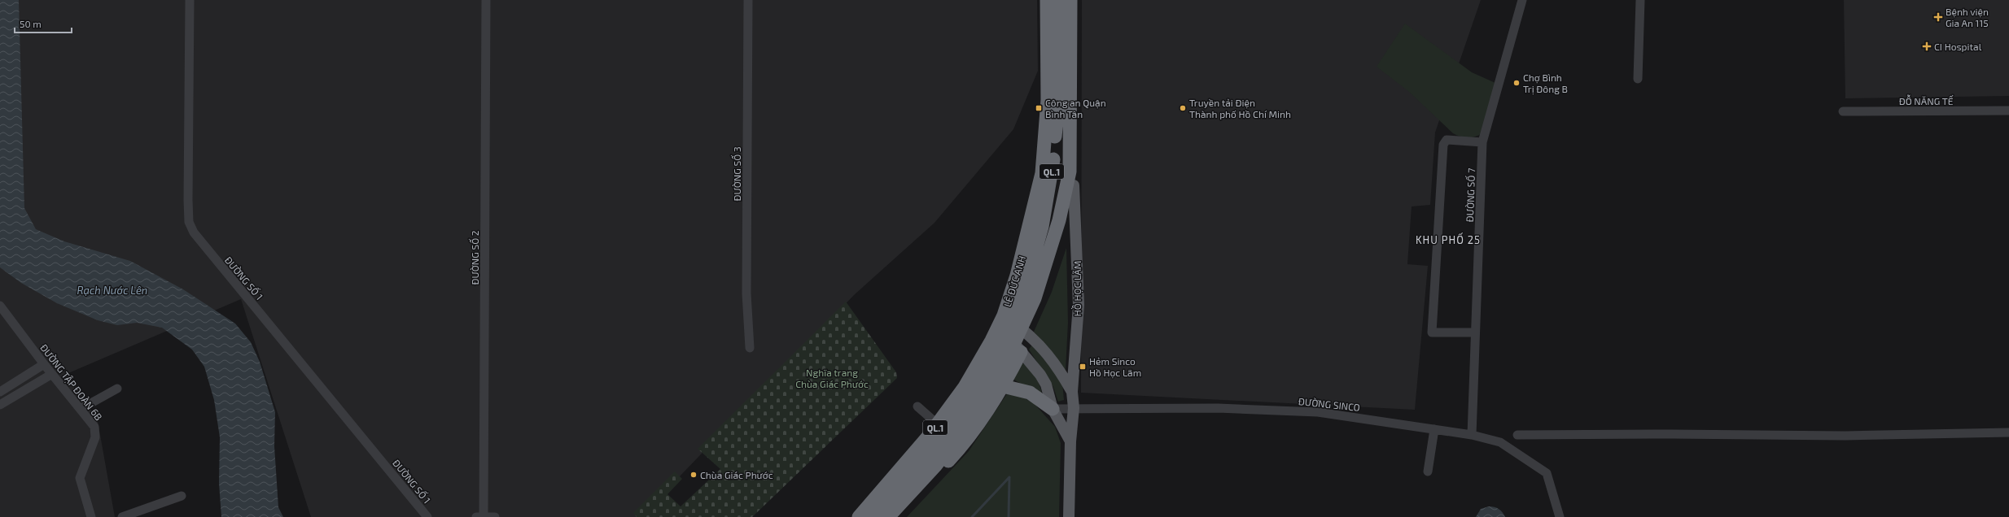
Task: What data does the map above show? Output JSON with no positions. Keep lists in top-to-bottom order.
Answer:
{
  "streets": {
    "highway": ["QL.1", "LÊ ĐỨC ANH"],
    "main road": ["HỒ HỌC LÃM"],
    "street": [
      "ĐỖ NĂNG TẾ",
      "ĐƯỜNG SỐ 3",
      "ĐƯỜNG SỐ 7",
      "ĐƯỜNG SỐ 2",
      "ĐƯỜNG SỐ 1",
      "ĐƯỜNG TẬP ĐOÀN 6B",
      "ĐƯỜNG SINCO"
    ]
  },
  "crossings": [
    ["ĐƯỜNG SỐ 7", "ĐƯỜNG SINCO"],
    ["LÊ ĐỨC ANH", "HỒ HỌC LÃM"],
    ["HỒ HỌC LÃM", "ĐƯỜNG SINCO"]
  ],
  "districts": ["KHU PHỐ 25"],
  "water": ["Rạch Nước Lên"],
  "parks": ["Nghĩa trang Chùa Giác Phước"],
  "places": {
    "health": ["Bệnh viện Gia An 115", "CI Hospital"],
    "other": ["Chợ Bình Trị Đông B", "Truyền tải Điện Thành phố Hồ Chí Minh", "Chùa Giác Phước"],
    "transit": ["Công an Quận Bình Tân", "Hẻm Sinco Hồ Học Lãm"]
  },
  "scale_bar": "50 m"
}
